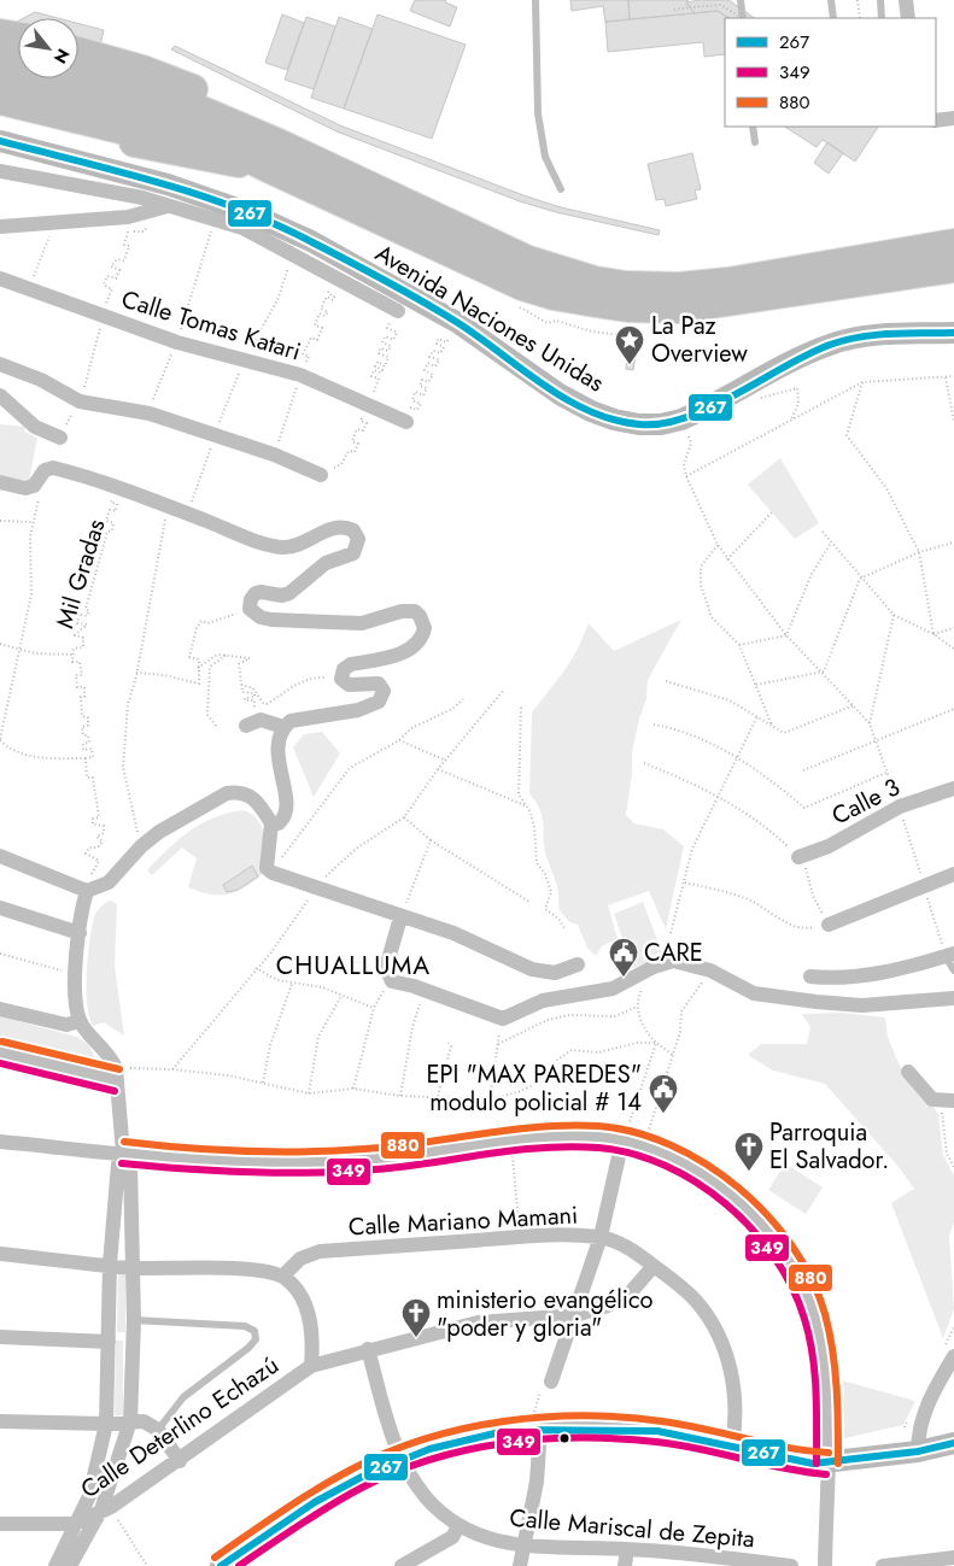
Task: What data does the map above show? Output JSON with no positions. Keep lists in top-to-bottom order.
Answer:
{
  "streets": {
    "street": [
      "Avenida Naciones Unidas",
      "Calle Tomas Katari",
      "Calle 3",
      "Calle Mariano Mamani",
      "Calle Deterlino Echazú",
      "Calle Mariscal de Zepita"
    ],
    "path": ["Mil Gradas"]
  },
  "crossings": [
    ["Calle Mariano Mamani", "Calle Deterlino Echazú"],
    ["Calle Deterlino Echazú", "Calle Mariscal de Zepita"]
  ],
  "districts": ["CHUALLUMA"],
  "places": {
    "place": ["La Paz Overview"],
    "public building": ["CARE", "EPI \"MAX PAREDES\" modulo policial # 14"],
    "church": ["Parroquia El Salvador.", "ministerio evangélico \"poder y gloria\""]
  },
  "lines": ["transit line 267", "transit line 880", "transit line 349"],
  "legend": ["267", "349", "880"],
  "north": "bottom right"
}
